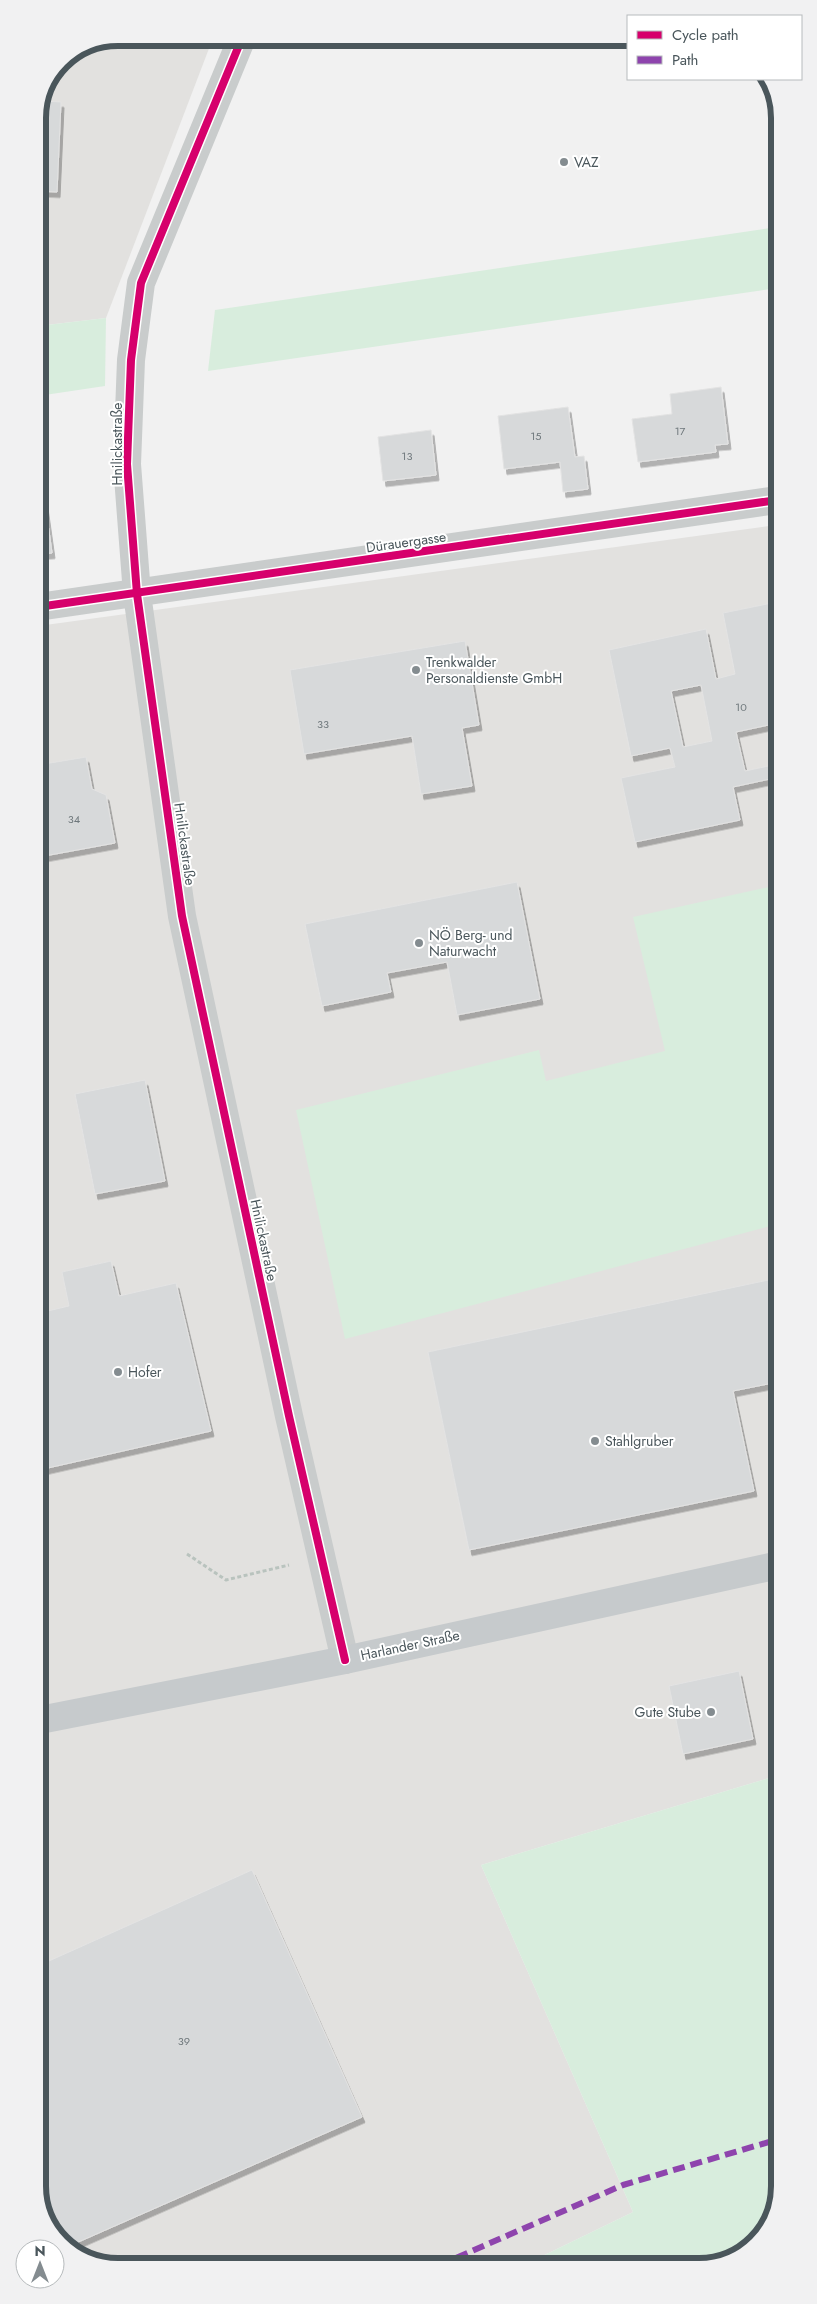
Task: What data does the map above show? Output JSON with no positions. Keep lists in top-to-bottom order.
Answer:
{
  "streets": {
    "main road": ["Harlander Straße"],
    "street": ["Hnilickastraße", "Dürauergasse"]
  },
  "crossings": [
    ["Hnilickastraße", "Dürauergasse"],
    ["Hnilickastraße", "Harlander Straße"]
  ],
  "places": [
    "VAZ",
    "Trenkwalder Personaldienste GmbH",
    "NÖ Berg- und Naturwacht",
    "Hofer",
    "Stahlgruber",
    "Gute Stube"
  ],
  "house_numbers": [
    "17",
    "15",
    "13",
    "10",
    "33",
    "34",
    "39"
  ],
  "legend": ["Cycle path", "Path"],
  "north": "top"
}
